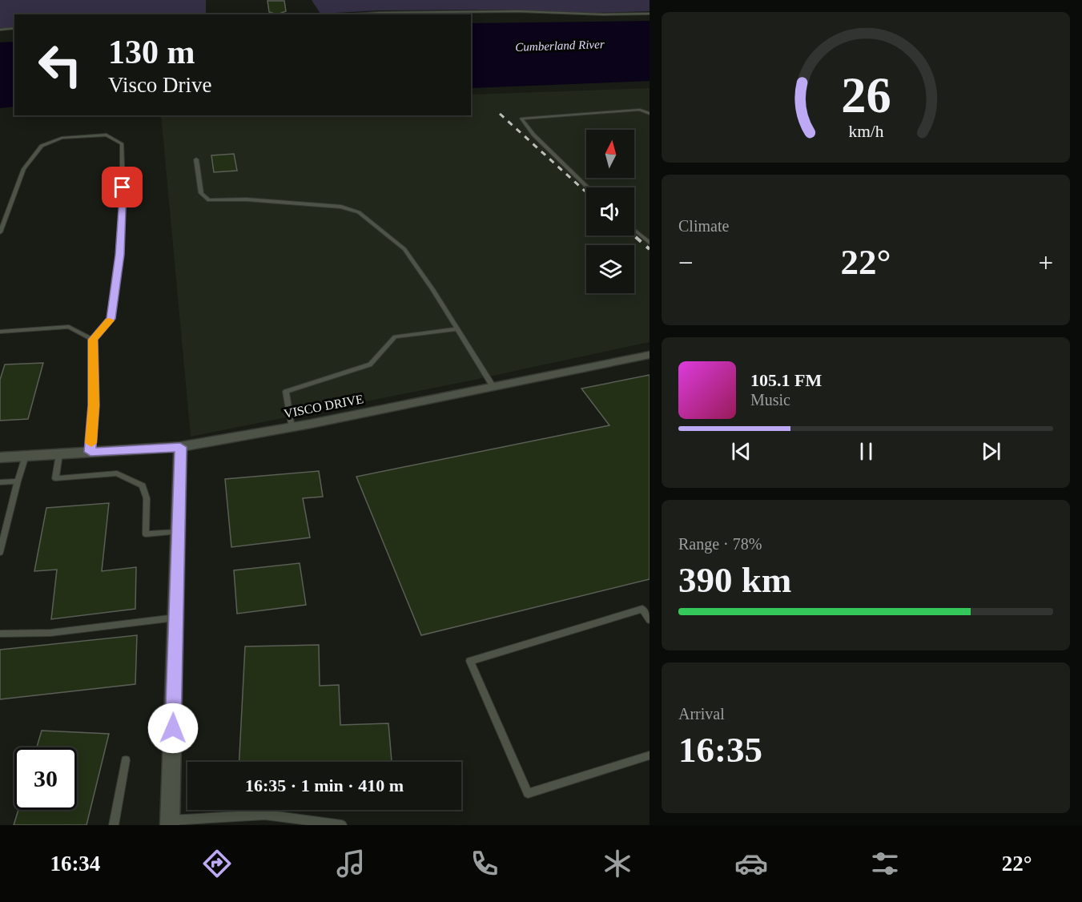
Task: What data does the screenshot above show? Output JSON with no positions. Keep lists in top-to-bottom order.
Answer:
{
  "streets": {
    "street": ["VISCO DRIVE"]
  },
  "water": ["Cumberland River"],
  "north": "top",
  "page": {
    "turn": ["130 m", "Visco Drive"],
    "tile": [
      "Climate",
      ["Range · 78%", "390 km"],
      ["Arrival", "16:35"]
    ],
    "heat": ["−", "22°", "+"],
    "song": ["105.1 FM", "Music"],
    "limit": "30",
    "trip": "16:35 · 1 min · 410 m",
    "tabs": ["16:34", "22°"],
    "gauge": ["26", "km/h"]
  }
}
